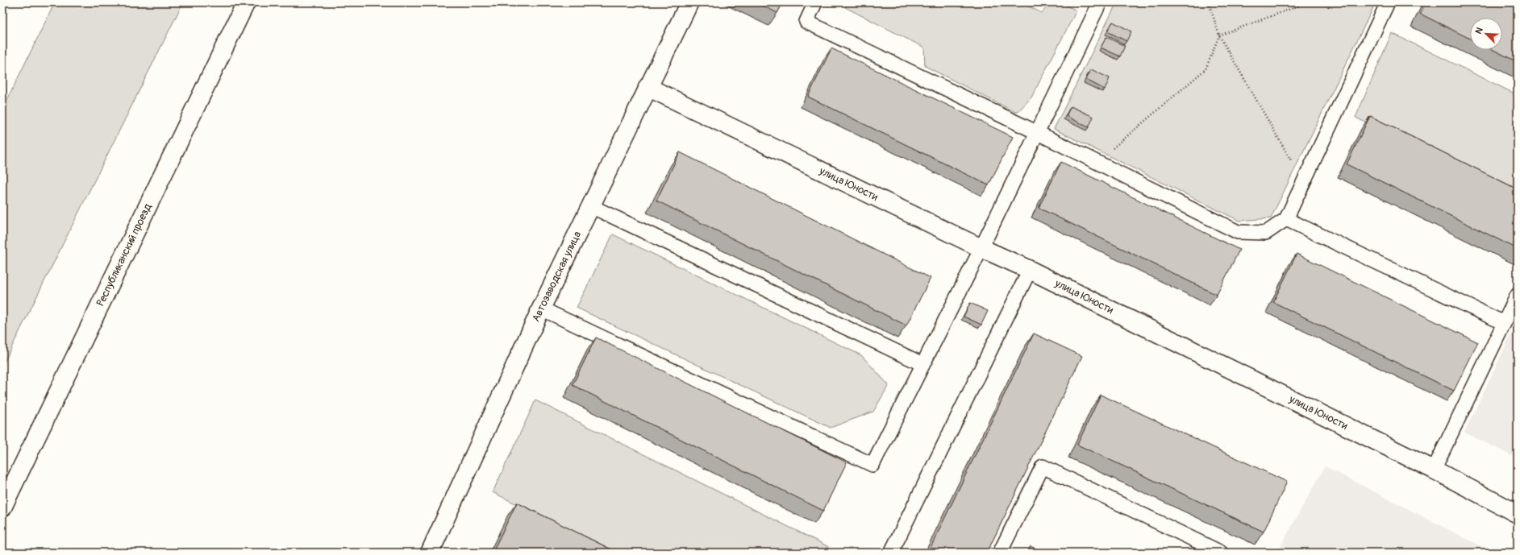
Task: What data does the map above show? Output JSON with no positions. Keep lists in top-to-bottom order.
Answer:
{
  "streets": {
    "street": ["улица Юности", "Республиканский проезд", "Автозаводская улица"]
  },
  "crossings": [
    ["улица Юности", "Автозаводская улица"]
  ],
  "north": "top left"
}
